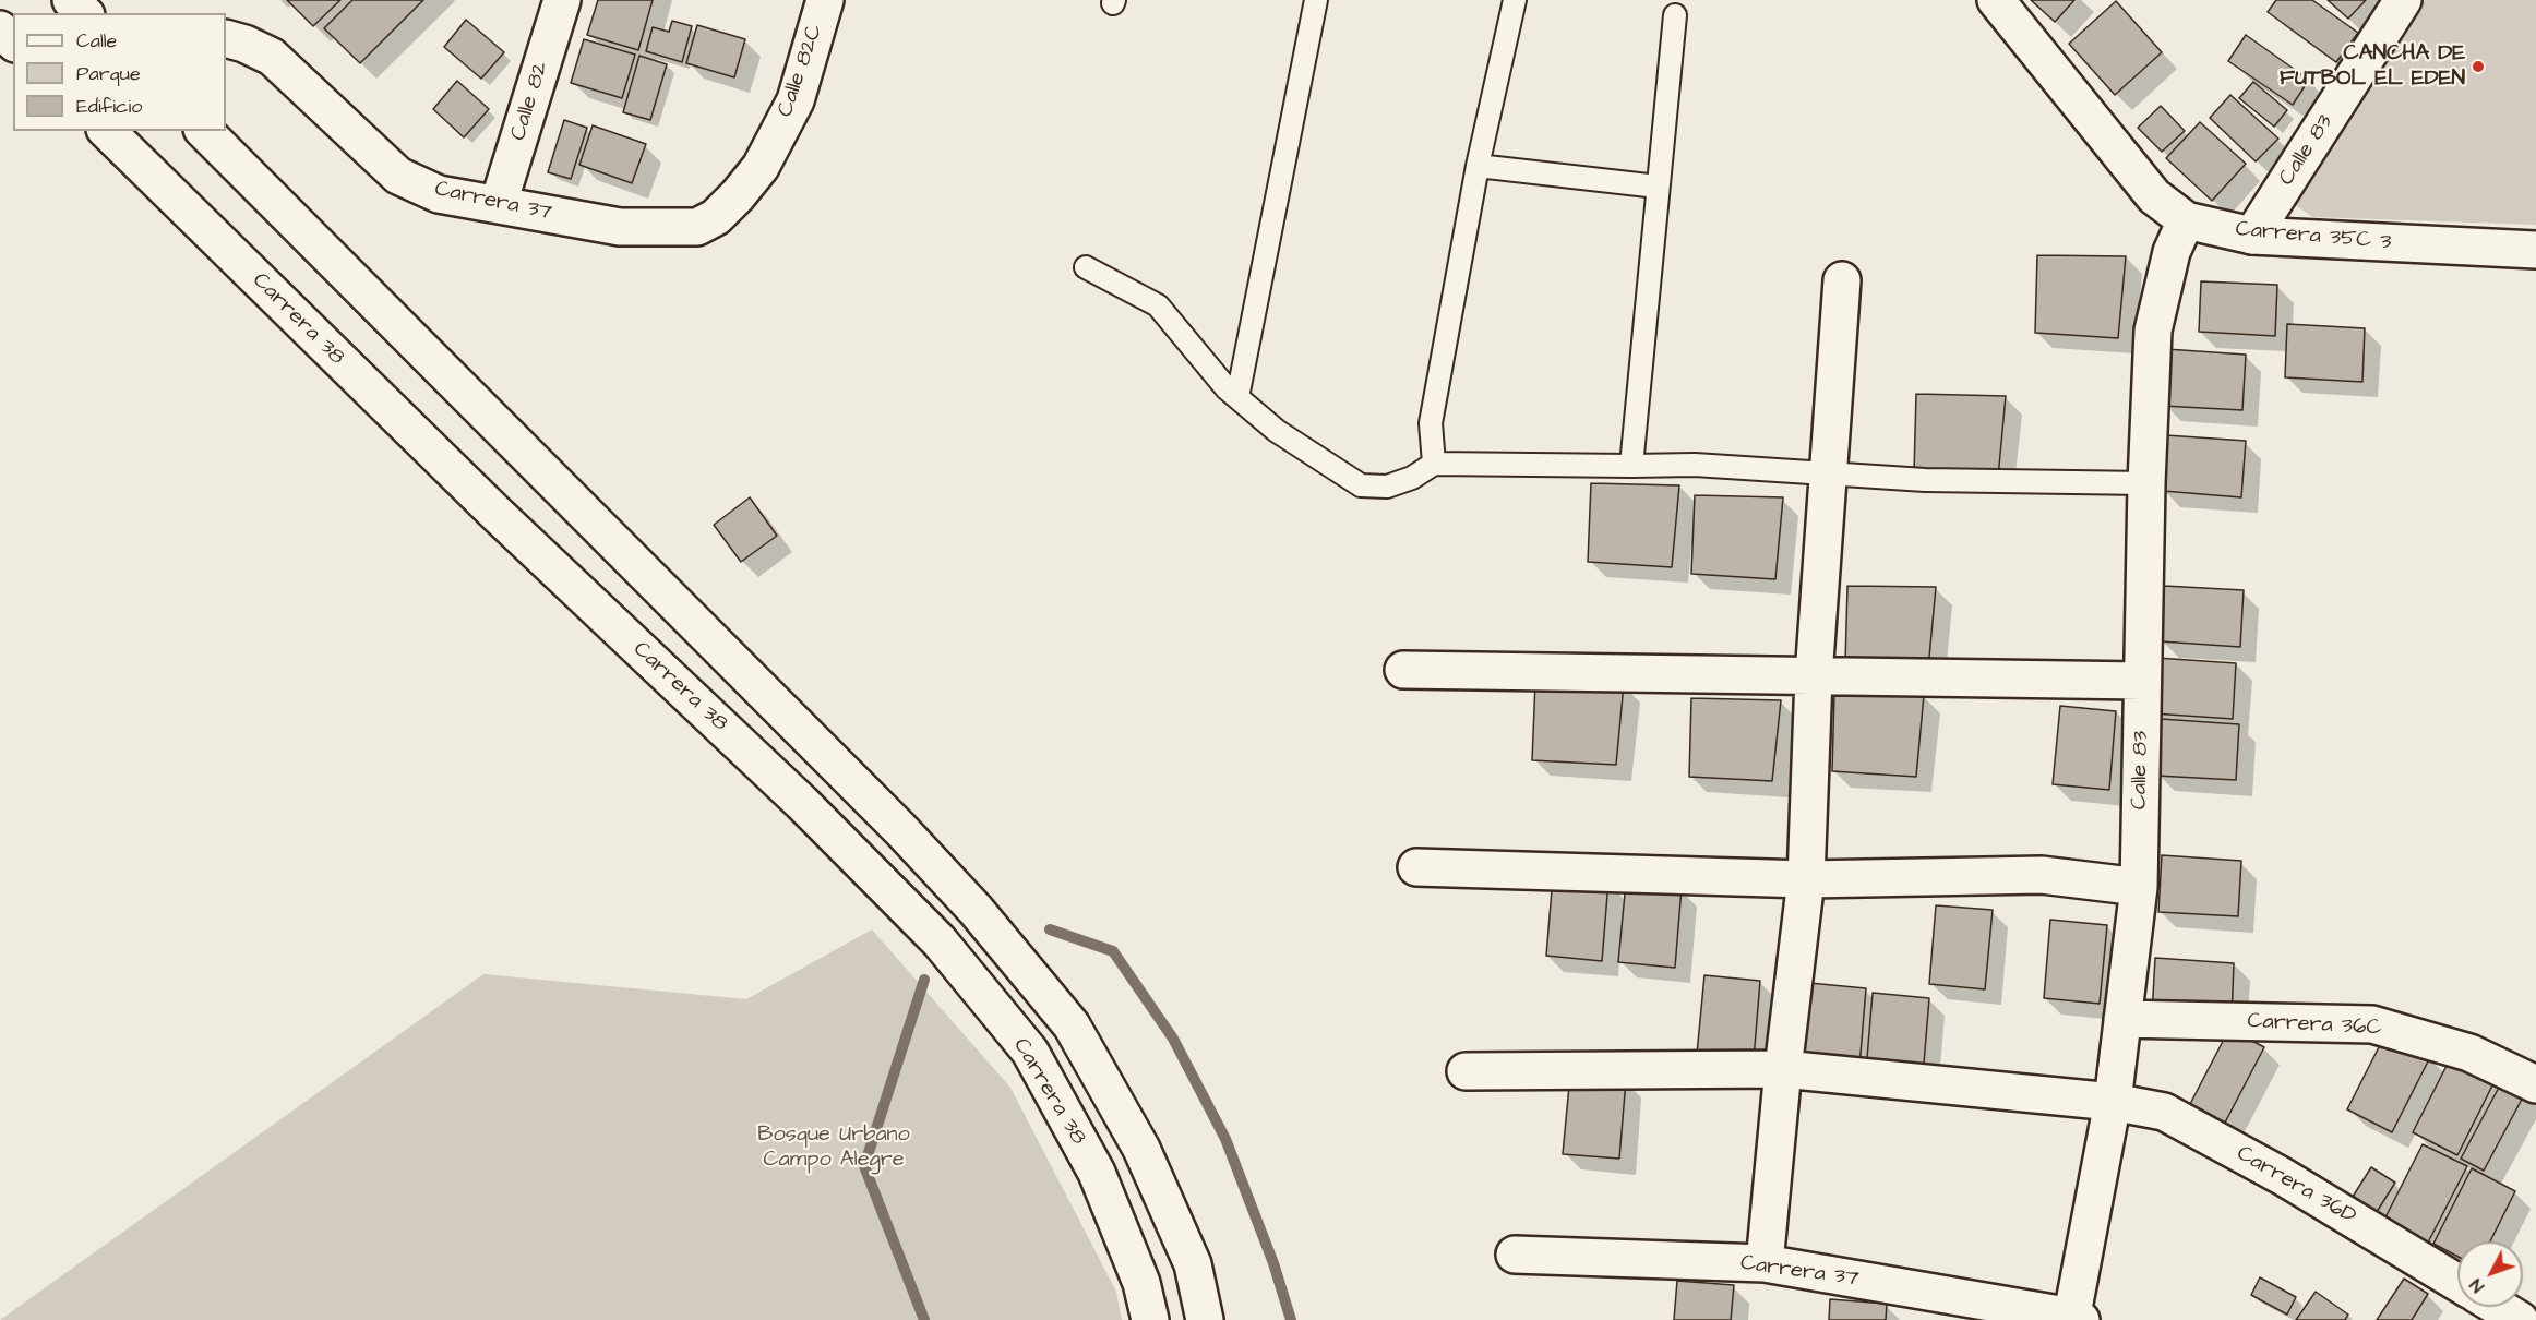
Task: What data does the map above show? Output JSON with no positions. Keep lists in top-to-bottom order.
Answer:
{
  "streets": {
    "street": [
      "Calle 82C",
      "Calle 82",
      "Calle 83",
      "Carrera 37",
      "Carrera 35C 3",
      "Carrera 38",
      "Carrera 36C",
      "Carrera 36D"
    ]
  },
  "crossings": [
    ["Calle 82C", "Carrera 37"],
    ["Calle 82", "Carrera 37"],
    ["Calle 83", "Carrera 37"],
    ["Calle 83", "Carrera 35C 3"],
    ["Calle 83", "Carrera 36C"],
    ["Calle 83", "Carrera 36D"]
  ],
  "parks": ["Bosque Urbano Campo Alegre"],
  "places": ["CANCHA DE FUTBOL EL EDEN"],
  "legend": ["Calle", "Parque", "Edificio"],
  "north": "bottom left"
}
